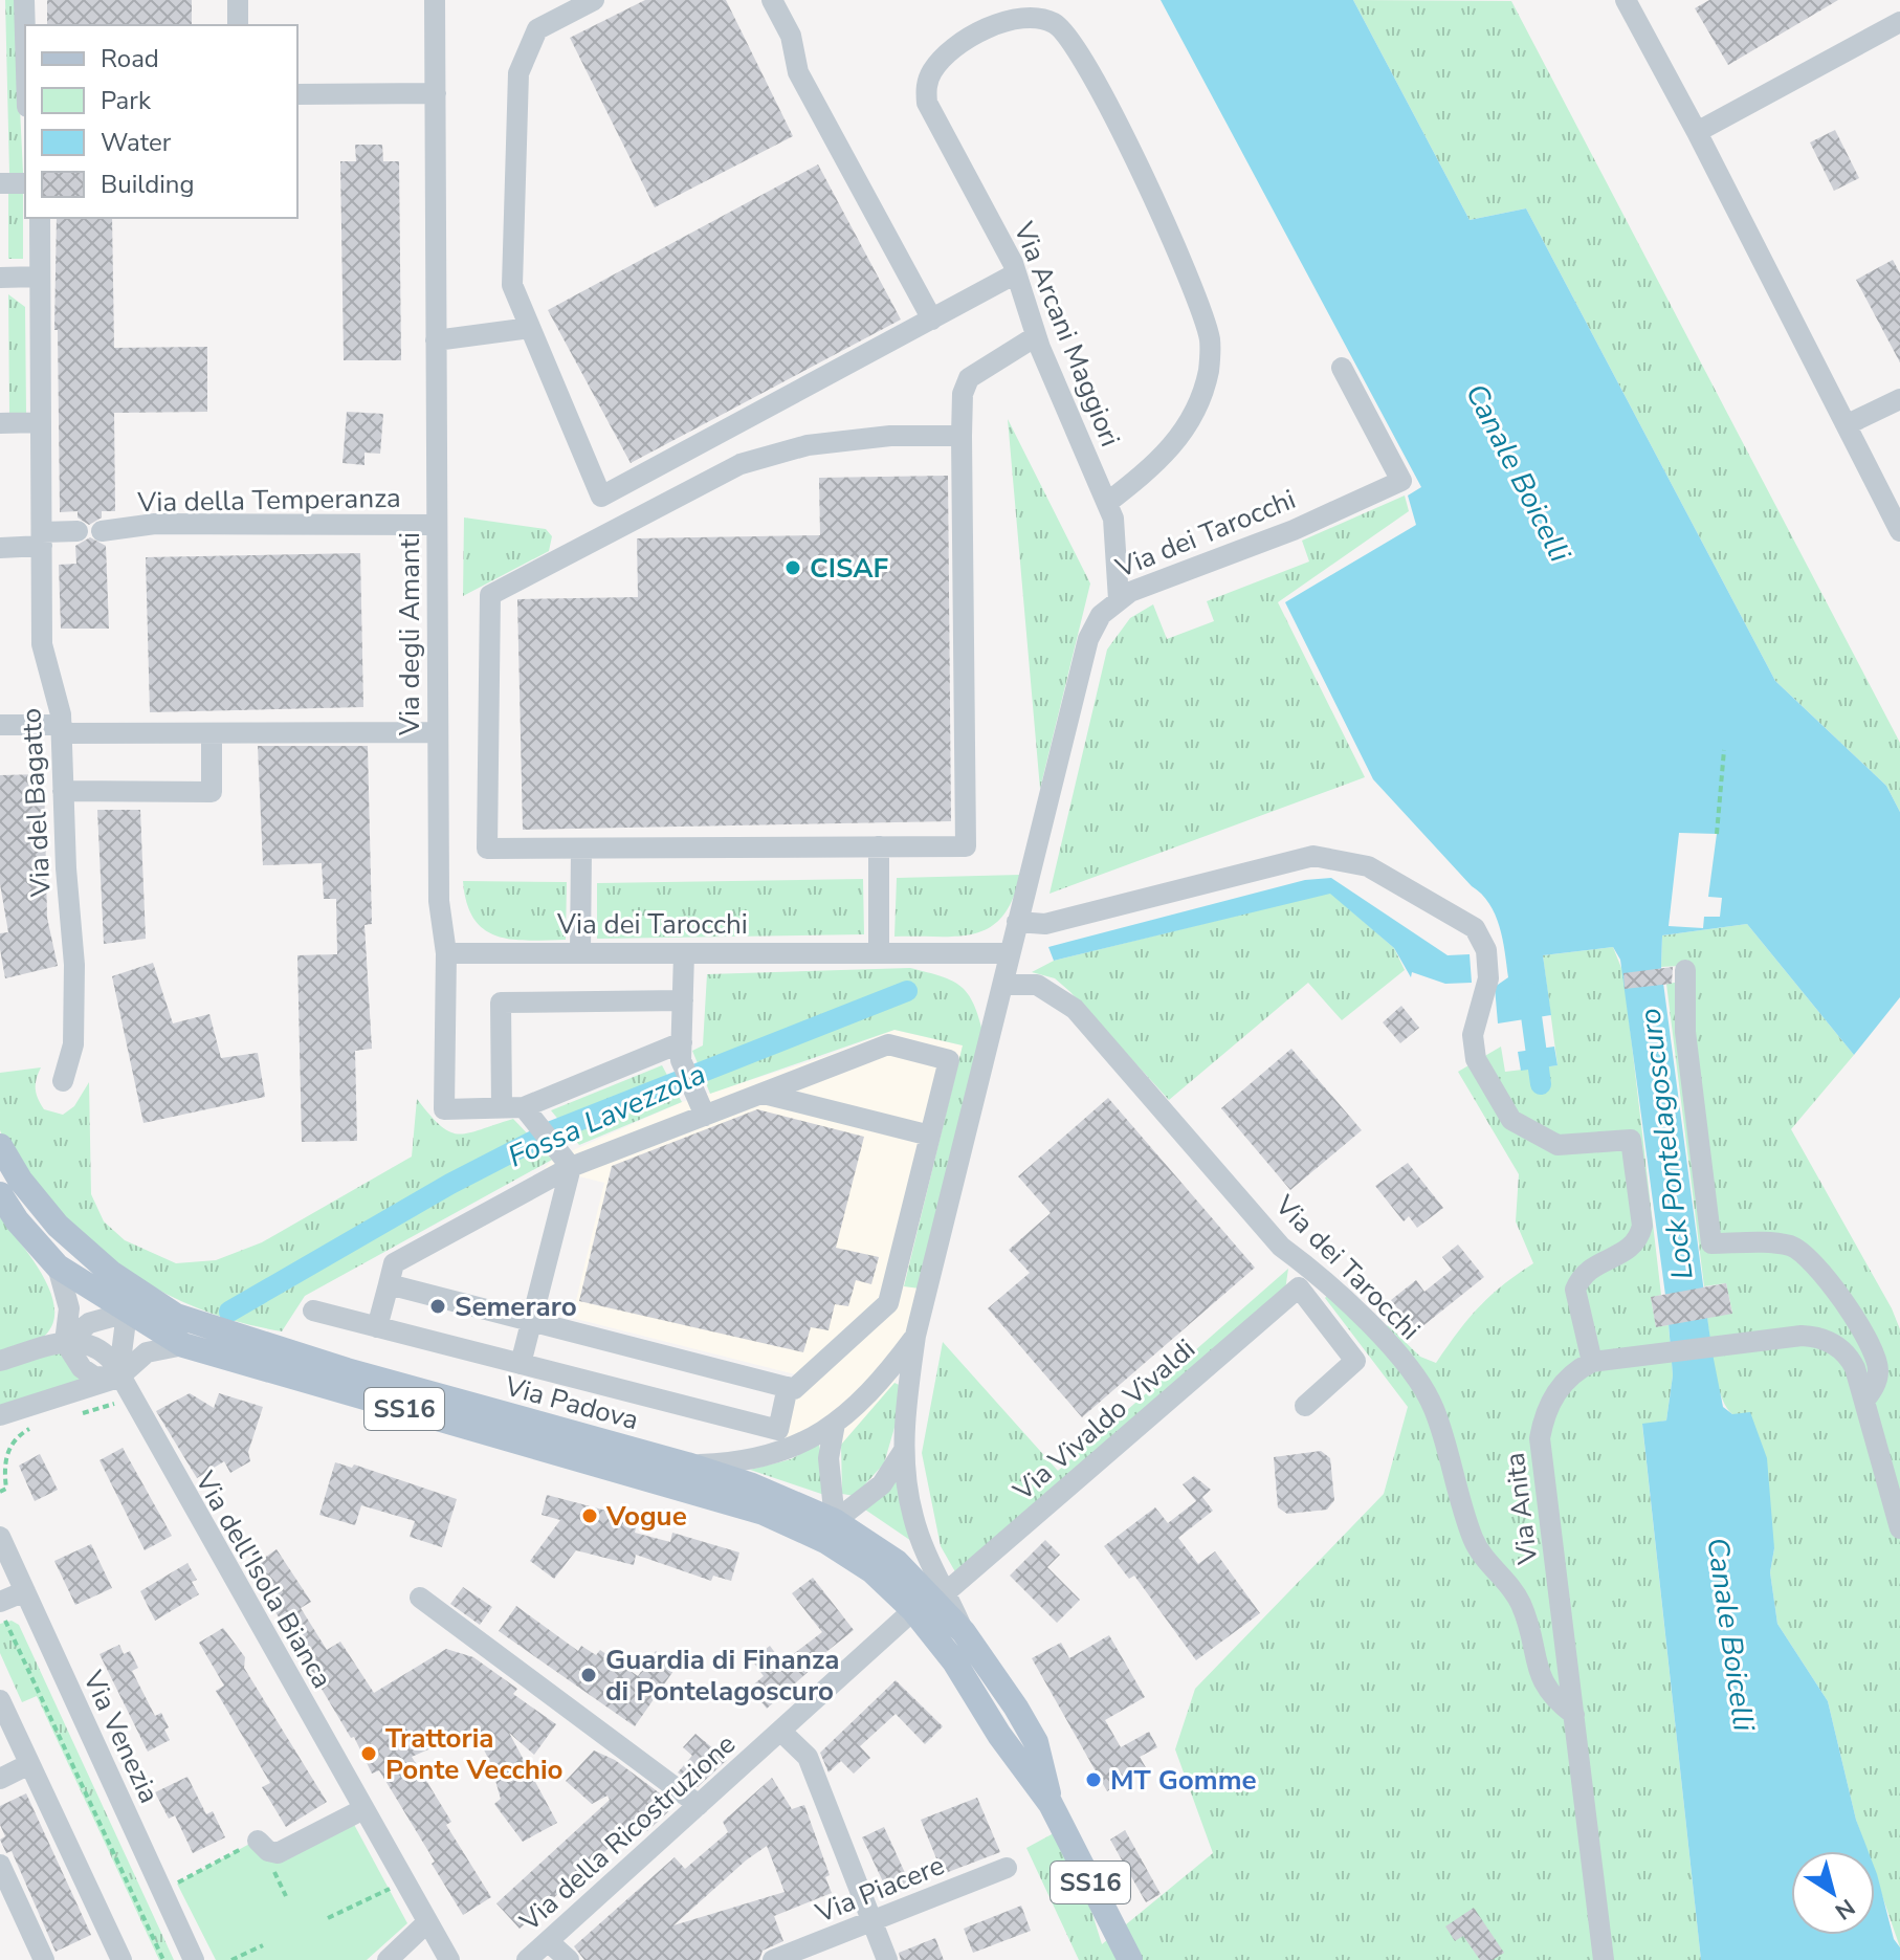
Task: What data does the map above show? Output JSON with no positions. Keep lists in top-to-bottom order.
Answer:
{
  "streets": {
    "main road": ["Via Padova", "SS16"],
    "street": [
      "Via Arcani Maggiori",
      "Via della Temperanza",
      "Via dei Tarocchi",
      "Via degli Amanti",
      "Via del Bagatto",
      "Via Vivaldo Vivaldi",
      "Via Anita",
      "Via dell'Isola Bianca",
      "Via Venezia",
      "Via della Ricostruzione",
      "Via Piacere"
    ]
  },
  "crossings": [
    ["Via Arcani Maggiori", "Via dei Tarocchi"],
    ["Via della Temperanza", "Via degli Amanti"],
    ["Via dei Tarocchi", "Via degli Amanti"],
    ["Via dei Tarocchi", "Via Padova"],
    ["Via dei Tarocchi", "Via Vivaldo Vivaldi"],
    ["Via dei Tarocchi", "Via Anita"],
    ["Via dei Tarocchi", "Via della Ricostruzione"],
    ["Via Padova", "Via Vivaldo Vivaldi"],
    ["Via Padova", "Via della Ricostruzione"],
    ["Via Vivaldo Vivaldi", "Via della Ricostruzione"]
  ],
  "water": ["Canale Boicelli", "Fossa Lavezzola", "Lock Pontelagoscuro"],
  "places": [
    "CISAF",
    "Semeraro",
    "Vogue",
    "Guardia di Finanza di Pontelagoscuro",
    "Trattoria Ponte Vecchio",
    "MT Gomme"
  ],
  "legend": [
    "Road",
    "Park",
    "Water",
    "Building"
  ],
  "north": "bottom right"
}
